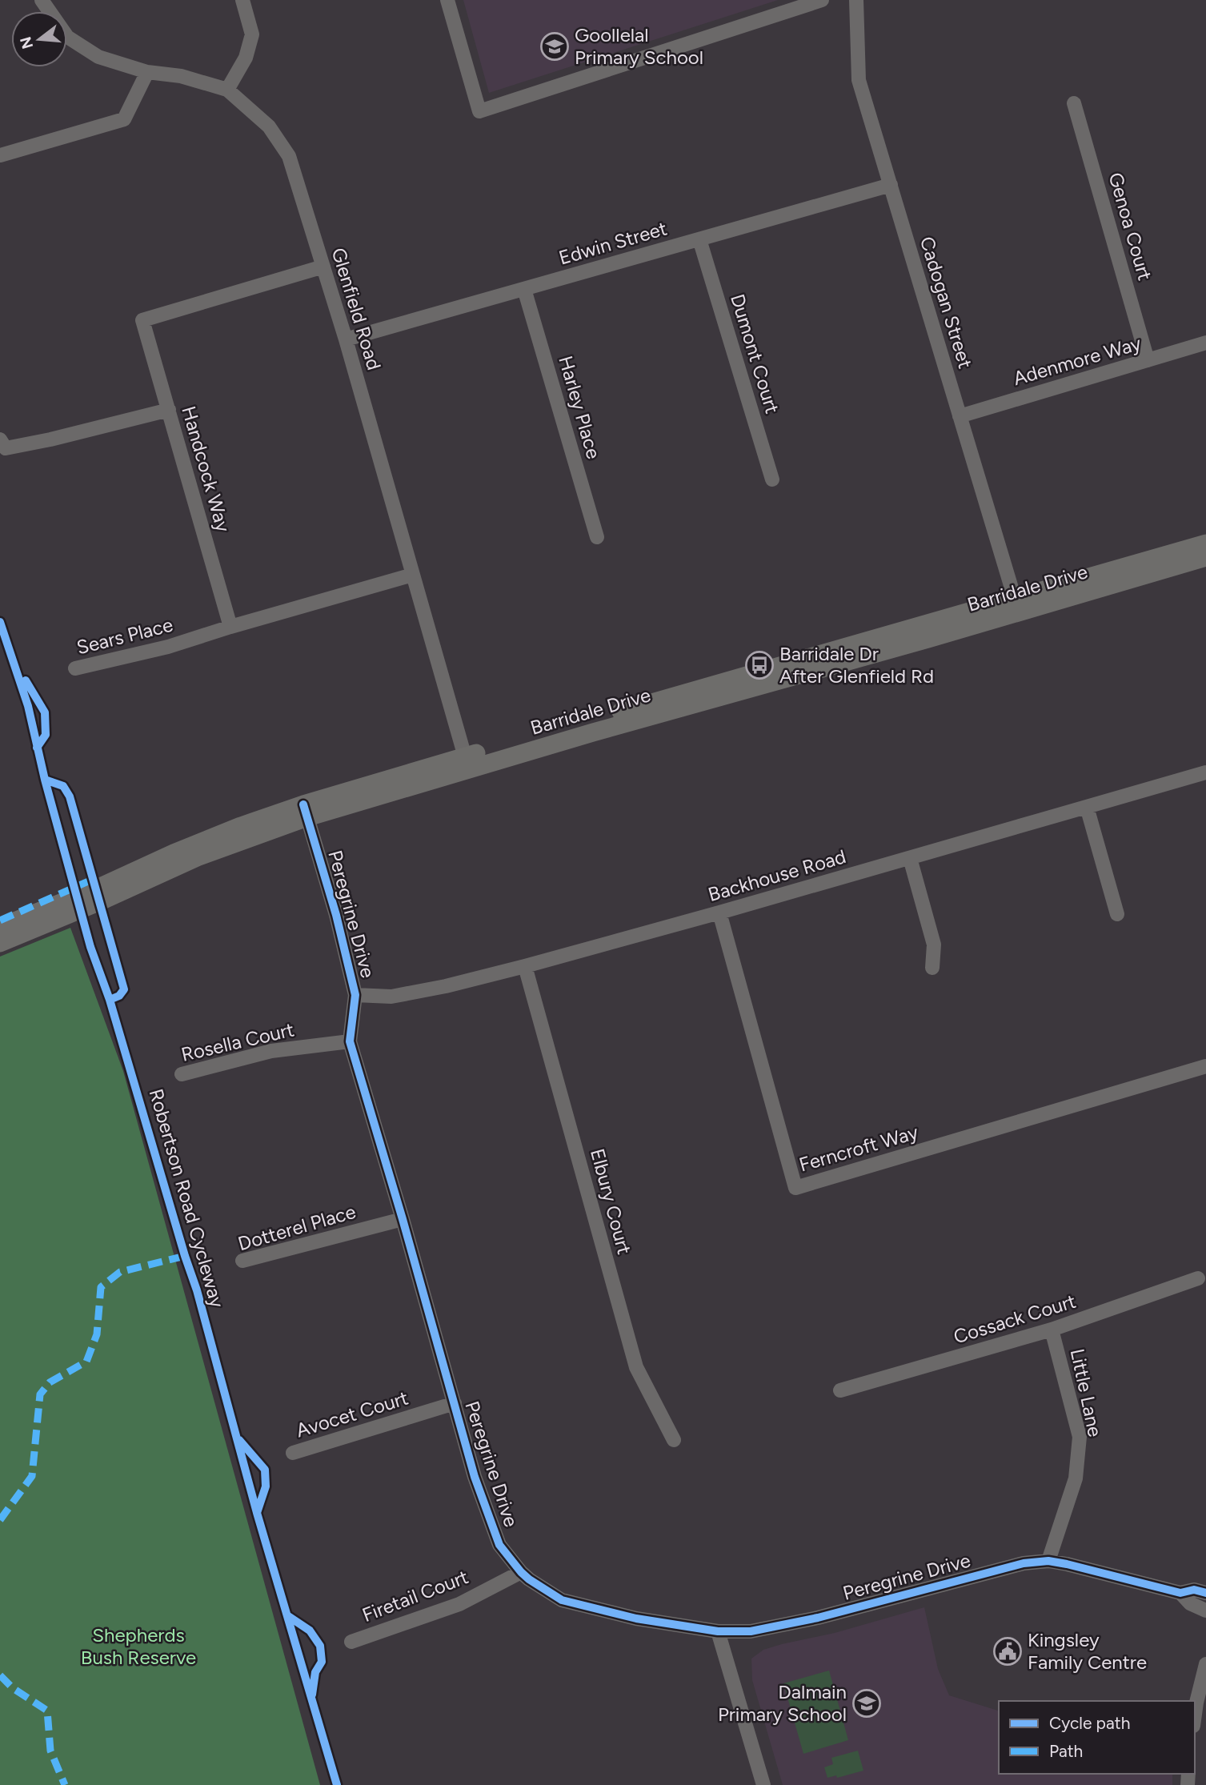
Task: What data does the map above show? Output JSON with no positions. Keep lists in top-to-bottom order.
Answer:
{
  "streets": {
    "street": [
      "Genoa Court",
      "Edwin Street",
      "Cadogan Street",
      "Glenfield Road",
      "Dumont Court",
      "Adenmore Way",
      "Harley Place",
      "Handcock Way",
      "Barridale Drive",
      "Sears Place",
      "Backhouse Road",
      "Peregrine Drive",
      "Rosella Court",
      "Ferncroft Way",
      "Elbury Court",
      "Dotterel Place",
      "Cossack Court",
      "Little Lane",
      "Avocet Court",
      "Firetail Court"
    ],
    "cycle path": ["Robertson Road Cycleway"]
  },
  "crossings": [
    ["Genoa Court", "Adenmore Way"],
    ["Edwin Street", "Cadogan Street"],
    ["Edwin Street", "Glenfield Road"],
    ["Edwin Street", "Dumont Court"],
    ["Edwin Street", "Harley Place"],
    ["Cadogan Street", "Adenmore Way"],
    ["Cadogan Street", "Barridale Drive"],
    ["Glenfield Road", "Handcock Way"],
    ["Glenfield Road", "Barridale Drive"],
    ["Handcock Way", "Sears Place"],
    ["Barridale Drive", "Peregrine Drive"],
    ["Backhouse Road", "Peregrine Drive"],
    ["Backhouse Road", "Ferncroft Way"],
    ["Backhouse Road", "Elbury Court"],
    ["Peregrine Drive", "Rosella Court"],
    ["Peregrine Drive", "Dotterel Place"],
    ["Peregrine Drive", "Little Lane"],
    ["Peregrine Drive", "Avocet Court"],
    ["Peregrine Drive", "Firetail Court"],
    ["Cossack Court", "Little Lane"]
  ],
  "parks": ["Shepherds Bush Reserve"],
  "places": {
    "school or university": ["Goollelal Primary School", "Dalmain Primary School"],
    "bus stop": ["Barridale Dr After Glenfield Rd"],
    "public building": ["Kingsley Family Centre"]
  },
  "legend": ["Cycle path", "Path"],
  "north": "left"
}
